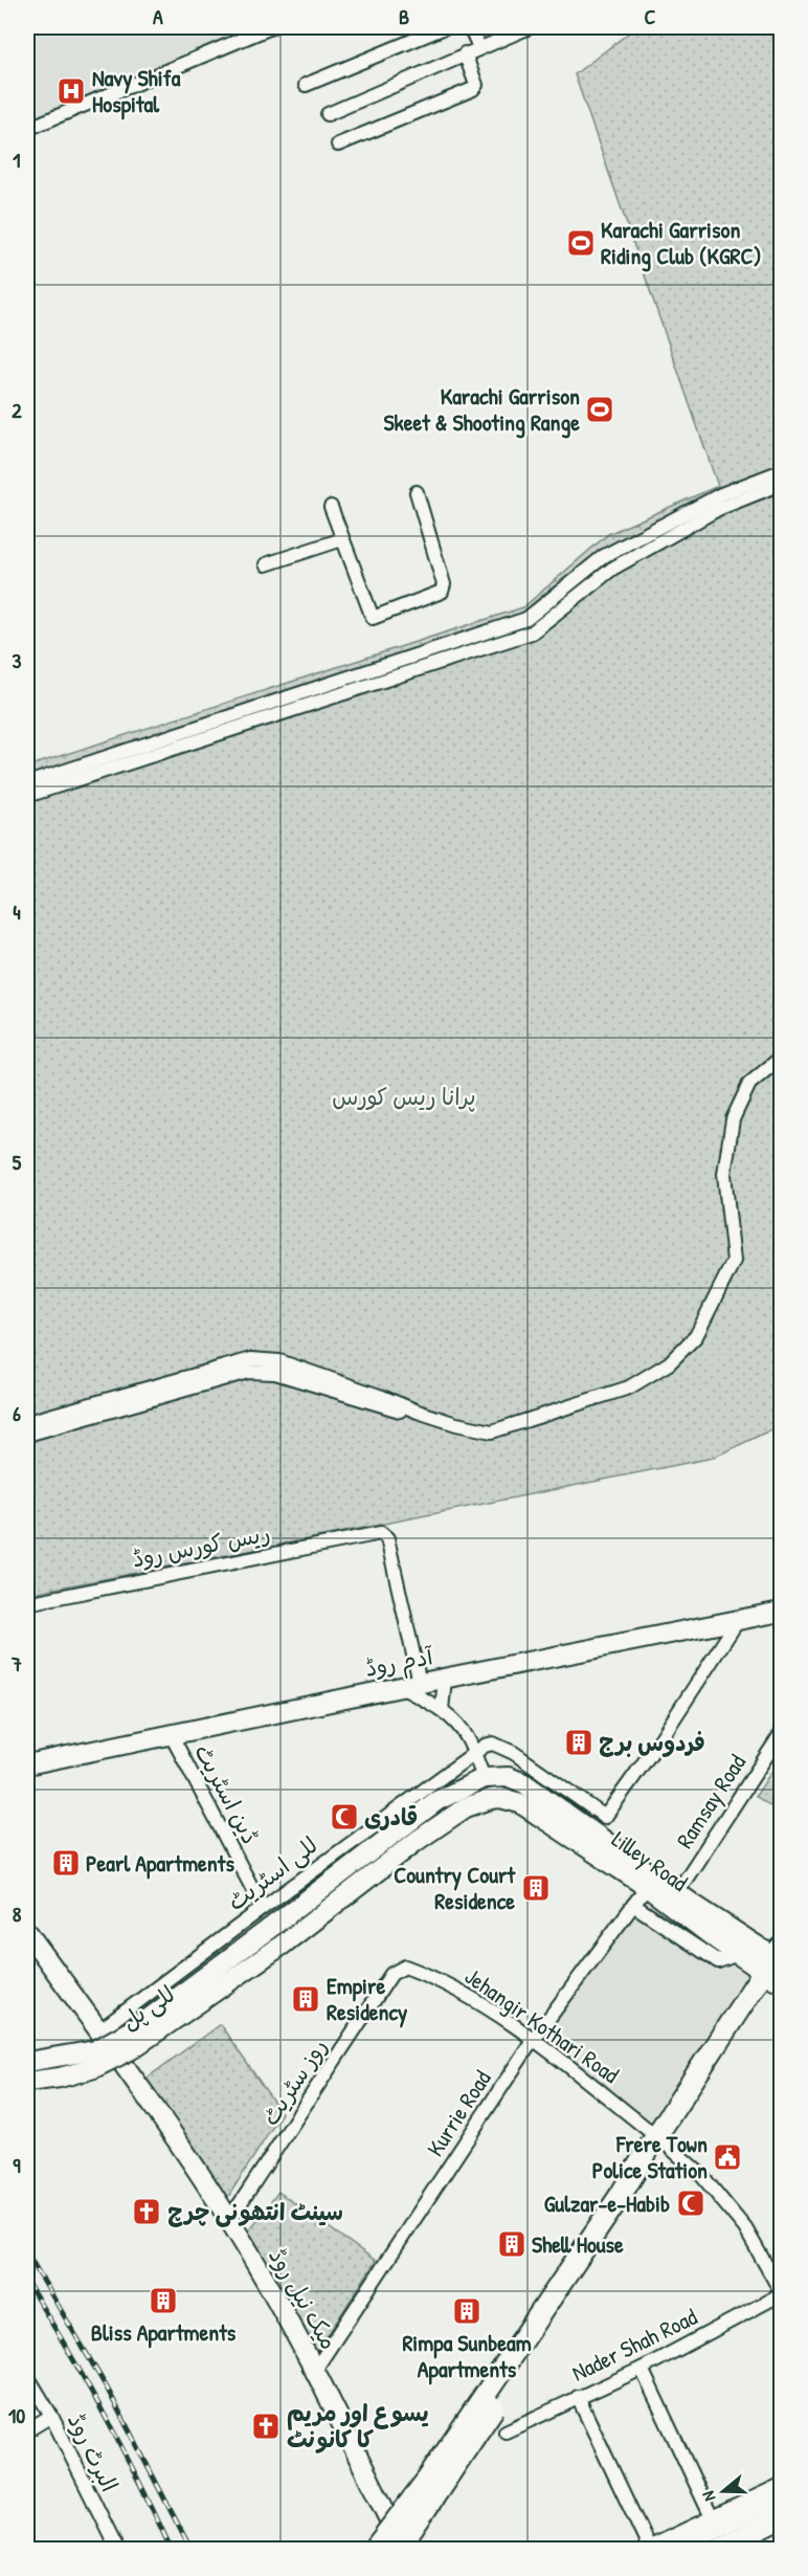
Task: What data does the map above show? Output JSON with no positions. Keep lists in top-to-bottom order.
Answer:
{
  "streets": {
    "main road": [
      "آدم روڈ",
      "Lilley Road",
      "للی پل",
      "میک نیل روڈ"
    ],
    "street": [
      "ریس کورس روڈ",
      "ڈین اسٹریٹ",
      "Ramsay Road",
      "للی اسٹریٹ",
      "Jehangir Kothari Road",
      "روز سٹریٹ",
      "Kurrie Road",
      "Nader Shah Road",
      "البرٹ روڈ"
    ]
  },
  "crossings": [
    ["ریس کورس روڈ", "آدم روڈ"],
    ["آدم روڈ", "ڈین اسٹریٹ"],
    ["ڈین اسٹریٹ", "للی اسٹریٹ"],
    ["Ramsay Road", "Lilley Road"],
    ["Lilley Road", "للی پل"],
    ["Lilley Road", "Kurrie Road"],
    ["للی اسٹریٹ", "میک نیل روڈ"],
    ["Jehangir Kothari Road", "روز سٹریٹ"],
    ["Jehangir Kothari Road", "Kurrie Road"],
    ["Jehangir Kothari Road", "Nader Shah Road"],
    ["روز سٹریٹ", "میک نیل روڈ"],
    ["Kurrie Road", "میک نیل روڈ"]
  ],
  "parks": ["پرانا ریس کورس"],
  "places": {
    "hospital": ["Navy Shifa Hospital"],
    "sports": ["Karachi Garrison Riding Club (KGRC)", "Karachi Garrison Skeet & Shooting Range"],
    "building": [
      "فردوس برج",
      "Pearl Apartments",
      "Country Court Residence",
      "Empire Residency",
      "Shell House",
      "Bliss Apartments",
      "Rimpa Sunbeam Apartments"
    ],
    "mosque": ["قادری", "Gulzar-e-Habib"],
    "public building": ["Frere Town Police Station"],
    "church": ["سینٹ انتھونی چرچ", "یسوع اور مریم کا کانونٹ"]
  },
  "north": "left",
  "grid": {
    "columns": ["A", "B", "C"],
    "rows": [
      "1",
      "2",
      "3",
      "4",
      "5",
      "6",
      "7",
      "8",
      "9",
      "10"
    ]
  }
}
